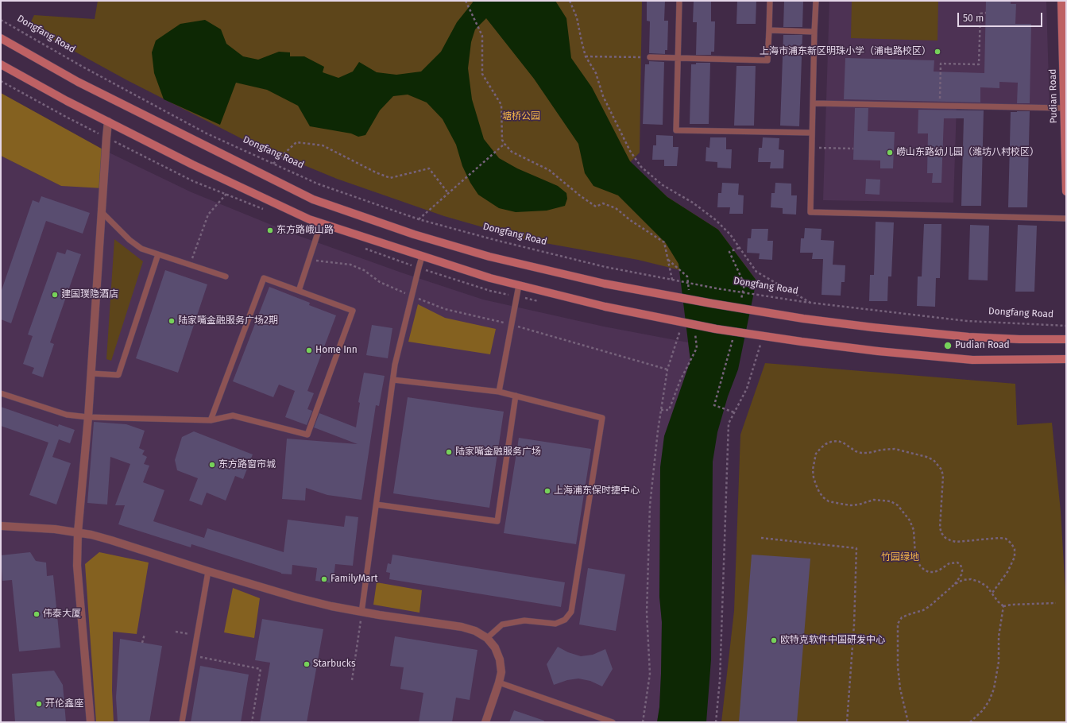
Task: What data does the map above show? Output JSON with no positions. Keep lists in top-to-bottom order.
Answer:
{
  "streets": {
    "main road": ["Pudian Road"],
    "path": ["Dongfang Road"]
  },
  "parks": ["塘桥公园", "竹园绿地"],
  "places": [
    "上海市浦东新区明珠小学（浦电路校区）",
    "崂山东路幼儿园（潍坊八村校区）",
    "东方路峨山路",
    "建国璞隐酒店",
    "陆家嘴金融服务广场2期",
    "Pudian Road",
    "Home Inn",
    "陆家嘴金融服务广场",
    "东方路窗帘城",
    "上海浦东保时捷中心",
    "FamilyMart",
    "伟泰大厦",
    "欧特克软件中国研发中心",
    "Starbucks",
    "开伦鑫座"
  ],
  "scale_bar": "50 m"
}
